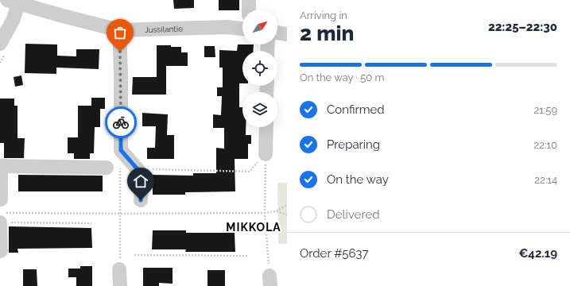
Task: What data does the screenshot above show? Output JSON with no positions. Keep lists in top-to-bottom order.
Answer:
{
  "streets": {
    "street": ["Jussilantie"]
  },
  "districts": ["MIKKOLA"],
  "north": "top right",
  "page": {
    "heading": ["2 min", "Arriving in", "22:25–22:30"],
    "panel": ["Order #5637", "€42.19"],
    "bar": "On the way · 50 m",
    "list": [
      ["Confirmed", "21:59"],
      ["Preparing", "22:10"],
      ["On the way", "22:14"],
      "Delivered"
    ]
  }
}
